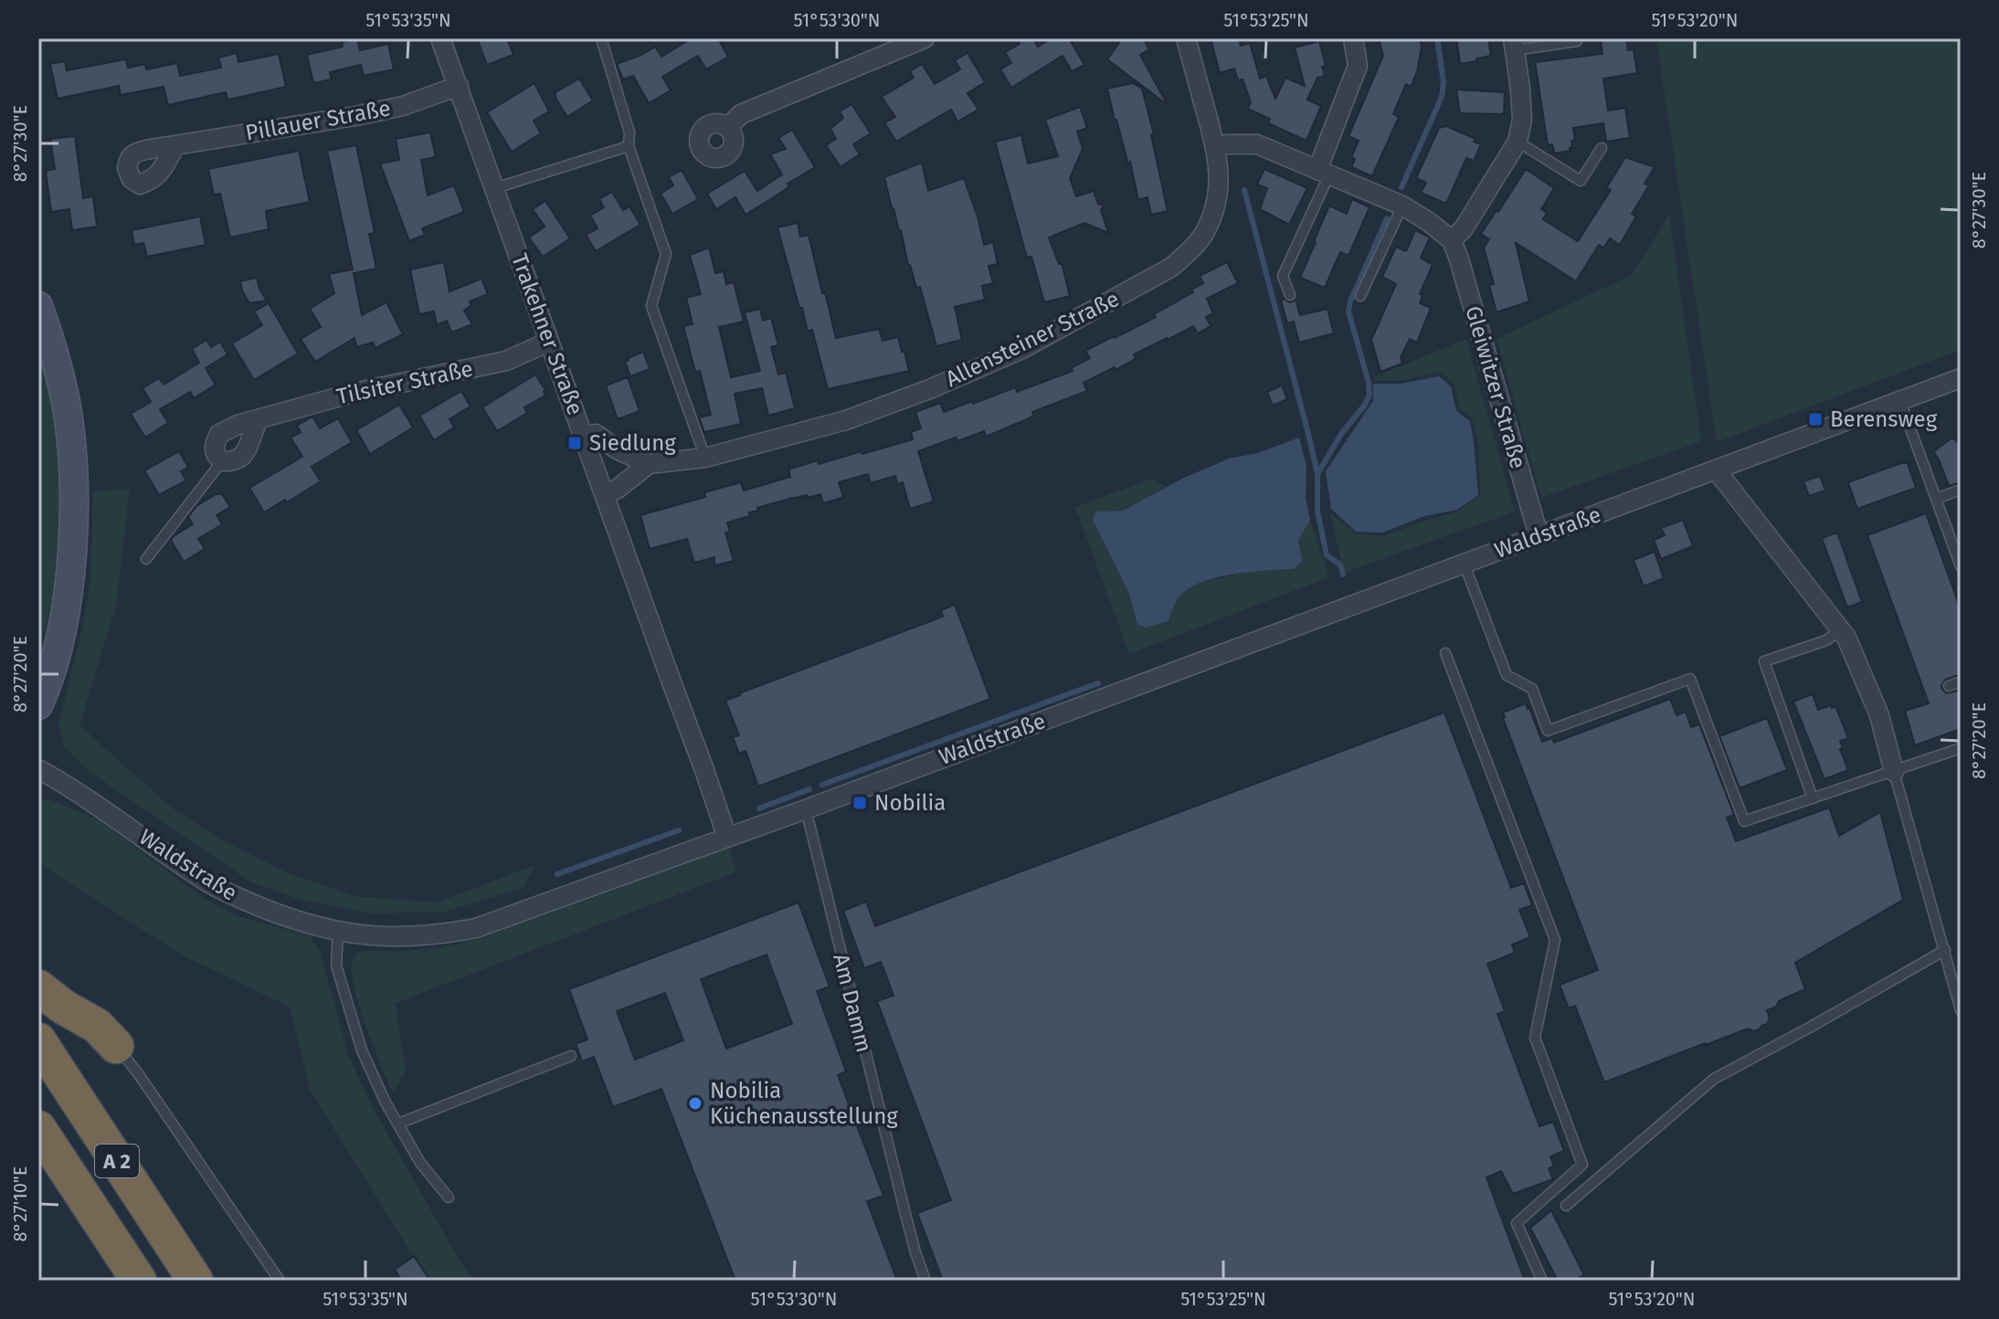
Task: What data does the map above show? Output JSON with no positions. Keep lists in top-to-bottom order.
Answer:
{
  "streets": {
    "highway": ["A 2"],
    "street": [
      "Pillauer Straße",
      "Trakehner Straße",
      "Allensteiner Straße",
      "Tilsiter Straße",
      "Gleiwitzer Straße",
      "Waldstraße"
    ],
    "lane": ["Am Damm"]
  },
  "crossings": [
    ["Pillauer Straße", "Trakehner Straße"],
    ["Trakehner Straße", "Tilsiter Straße"],
    ["Trakehner Straße", "Waldstraße"],
    ["Gleiwitzer Straße", "Waldstraße"],
    ["Waldstraße", "Am Damm"]
  ],
  "places": {
    "transit": ["Berensweg", "Siedlung", "Nobilia"],
    "other": ["Nobilia Küchenausstellung"]
  },
  "coordinates": [
    "51°53'35\"N",
    "51°53'30\"N",
    "51°53'25\"N",
    "51°53'20\"N",
    "8°27'30\"E",
    "8°27'20\"E",
    "8°27'10\"E"
  ]
}
